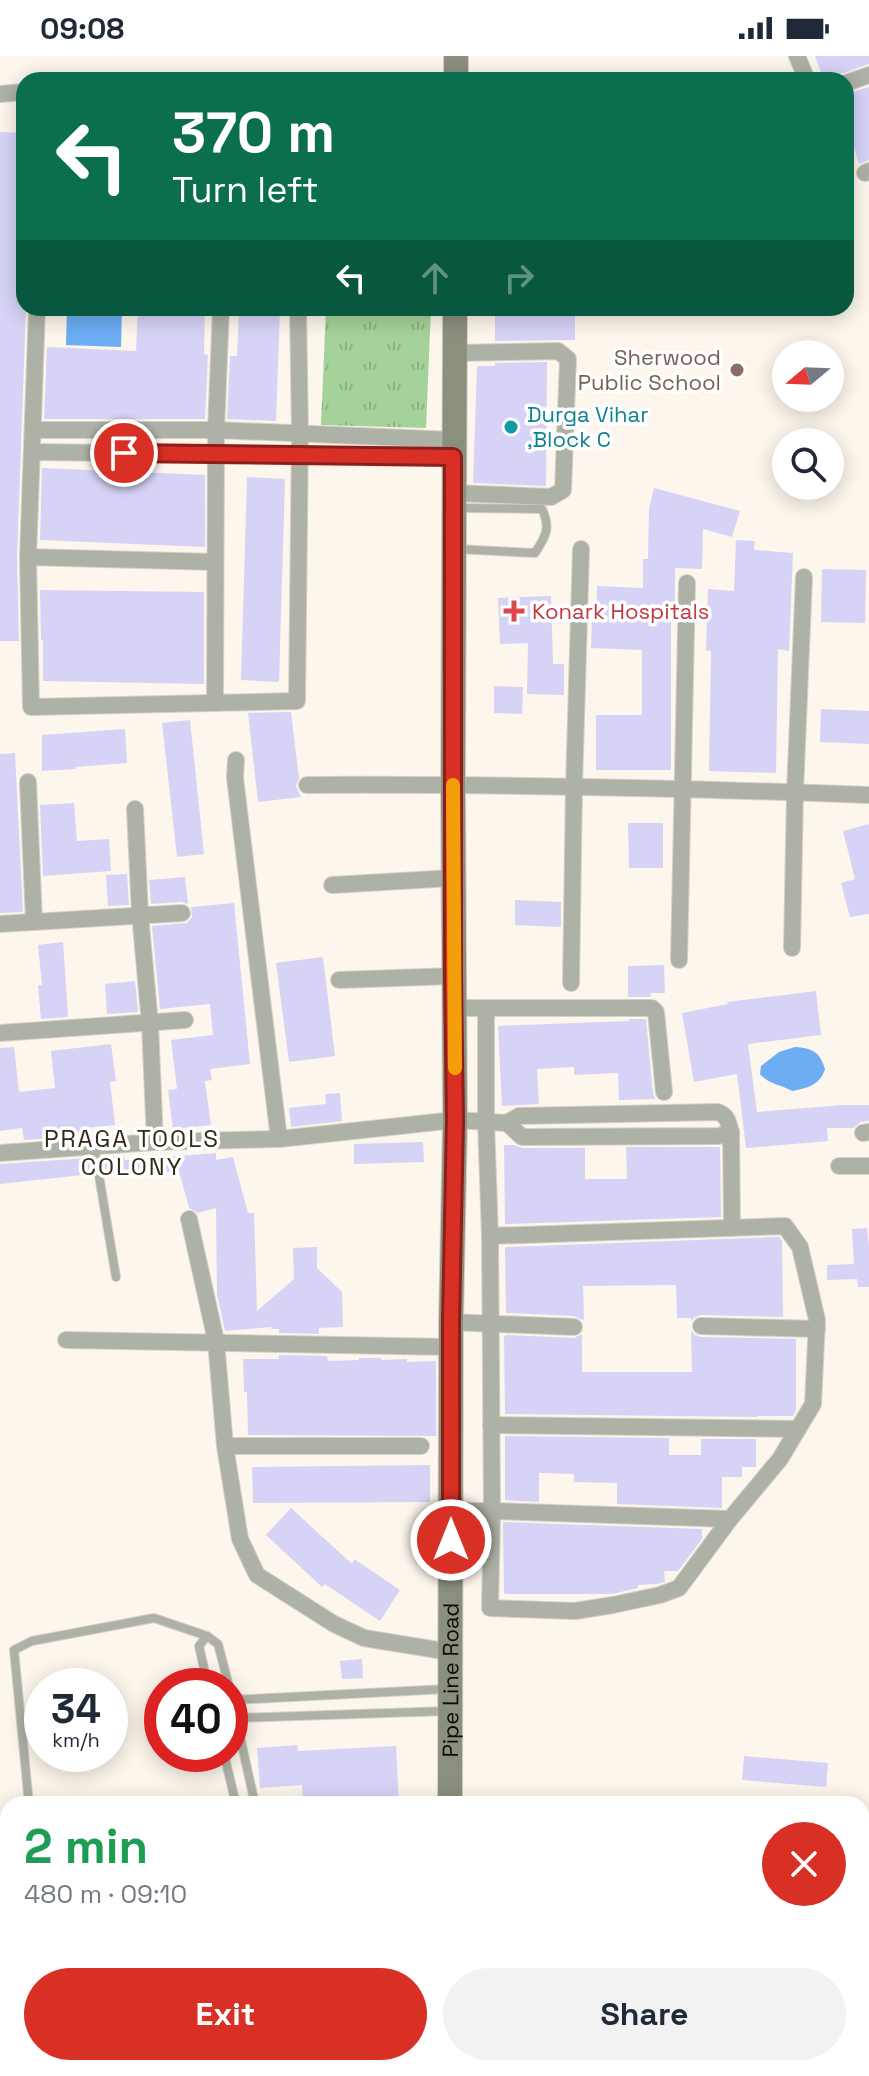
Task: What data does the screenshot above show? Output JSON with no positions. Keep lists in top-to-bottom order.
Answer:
{
  "streets": {
    "street": ["Pipe Line Road"]
  },
  "districts": ["PRAGA TOOLS COLONY"],
  "places": {
    "other": ["Sherwood Public School", "Durga Vihar ,Block C"],
    "health": ["Konark Hospitals"]
  },
  "north": "left",
  "page": {
    "status": "09:08",
    "turn": ["370 m", "Turn left"],
    "speed": "34 km/h",
    "limit": "40",
    "heading": ["2 min", "480 m · 09:10"],
    "buttons": ["Exit", "Share"]
  }
}
